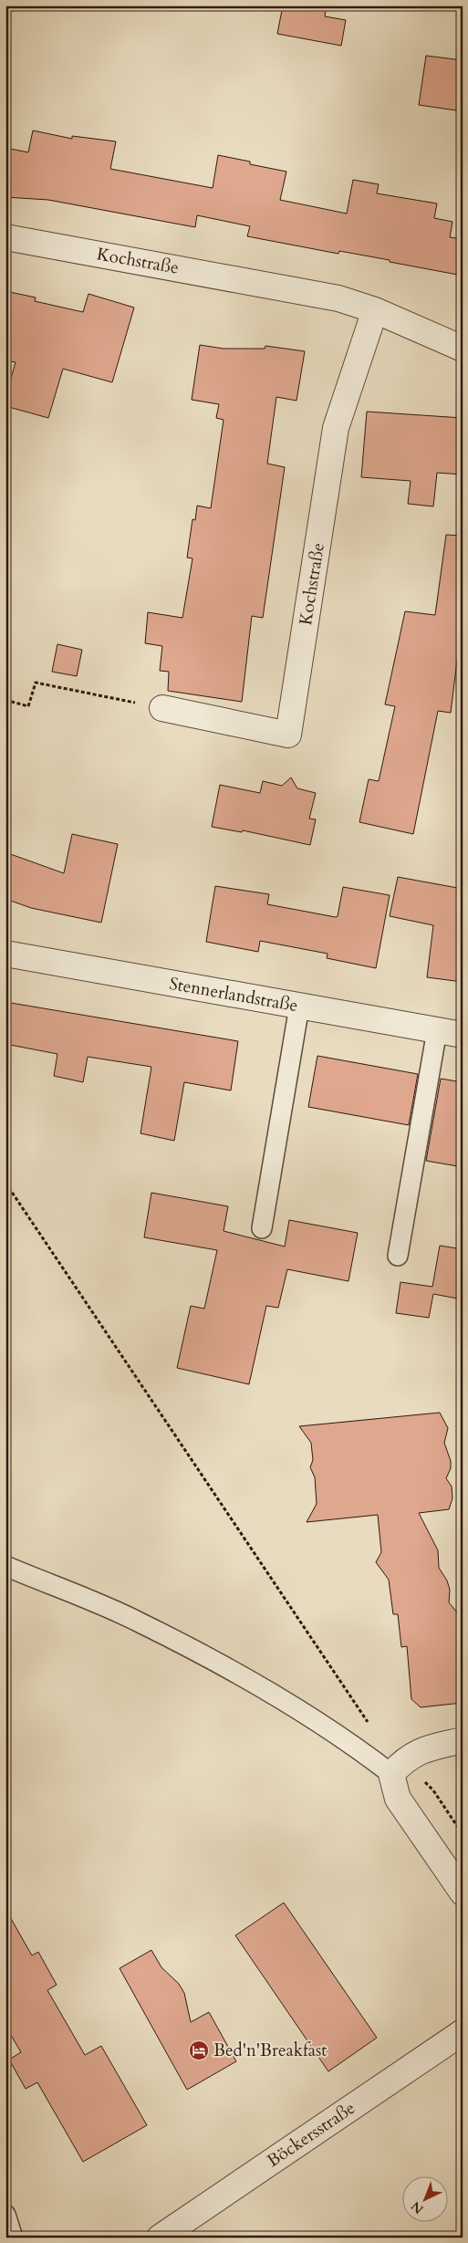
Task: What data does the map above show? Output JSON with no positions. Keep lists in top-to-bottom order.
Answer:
{
  "streets": {
    "street": ["Kochstraße", "Stennerlandstraße", "Böckersstraße"]
  },
  "places": {
    "hotel": ["Bed'n'Breakfast"]
  },
  "north": "bottom left"
}
